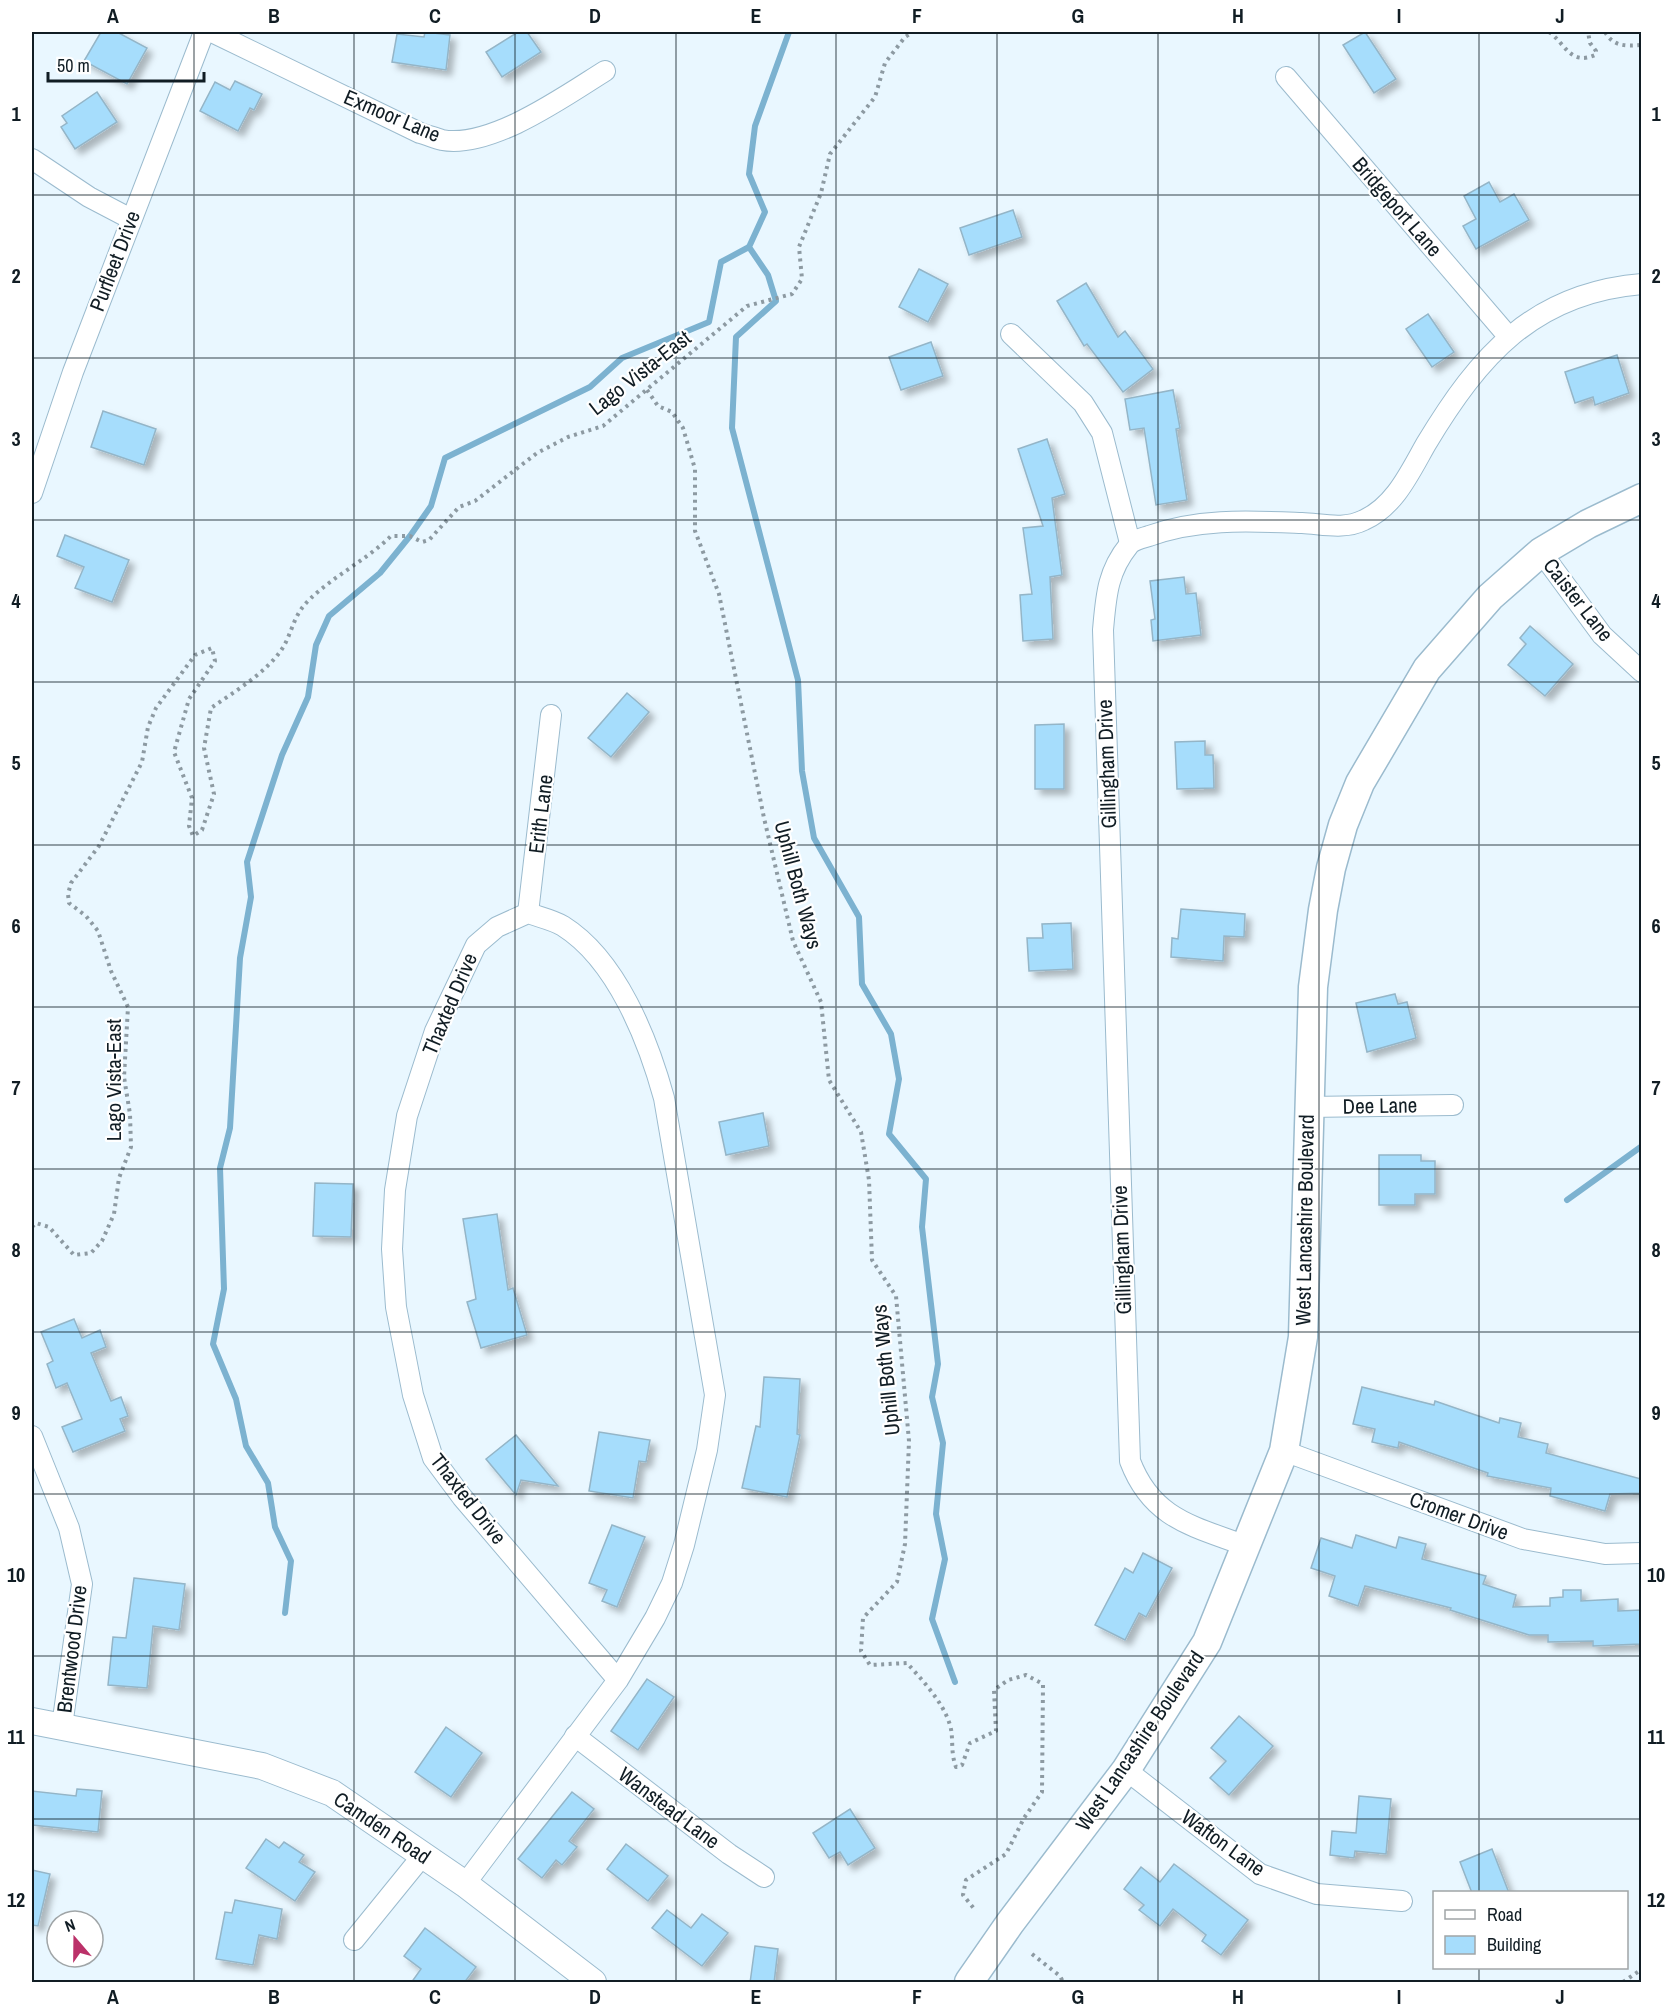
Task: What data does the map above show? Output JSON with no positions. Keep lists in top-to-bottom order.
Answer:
{
  "streets": {
    "main road": ["West Lancashire Boulevard"],
    "street": [
      "Exmoor Lane",
      "Bridgeport Lane",
      "Purfleet Drive",
      "Caister Lane",
      "Gillingham Drive",
      "Erith Lane",
      "Thaxted Drive",
      "Dee Lane",
      "Cromer Drive",
      "Brentwood Drive",
      "Wanstead Lane",
      "Camden Road",
      "Wafton Lane"
    ],
    "path": ["Lago Vista-East", "Uphill Both Ways"]
  },
  "crossings": [
    ["Lago Vista-East", "Uphill Both Ways"],
    ["Caister Lane", "West Lancashire Boulevard"],
    ["Gillingham Drive", "West Lancashire Boulevard"],
    ["Erith Lane", "Thaxted Drive"],
    ["Dee Lane", "West Lancashire Boulevard"],
    ["West Lancashire Boulevard", "Cromer Drive"],
    ["West Lancashire Boulevard", "Wafton Lane"],
    ["Brentwood Drive", "Camden Road"]
  ],
  "legend": ["Road", "Building"],
  "scale_bar": "50 m",
  "north": "top",
  "grid": {
    "columns": [
      "A",
      "B",
      "C",
      "D",
      "E",
      "F",
      "G",
      "H",
      "I",
      "J"
    ],
    "rows": [
      "1",
      "2",
      "3",
      "4",
      "5",
      "6",
      "7",
      "8",
      "9",
      "10",
      "11",
      "12"
    ]
  }
}
